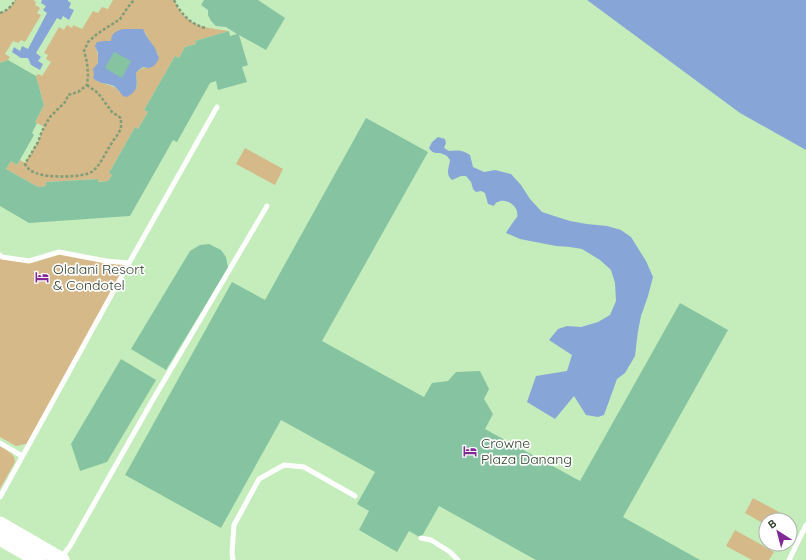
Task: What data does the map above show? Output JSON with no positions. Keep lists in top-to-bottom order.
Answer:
{
  "places": {
    "hotel": ["Olalani Resort & Condotel", "Crowne Plaza Danang"]
  },
  "north": "top left"
}
